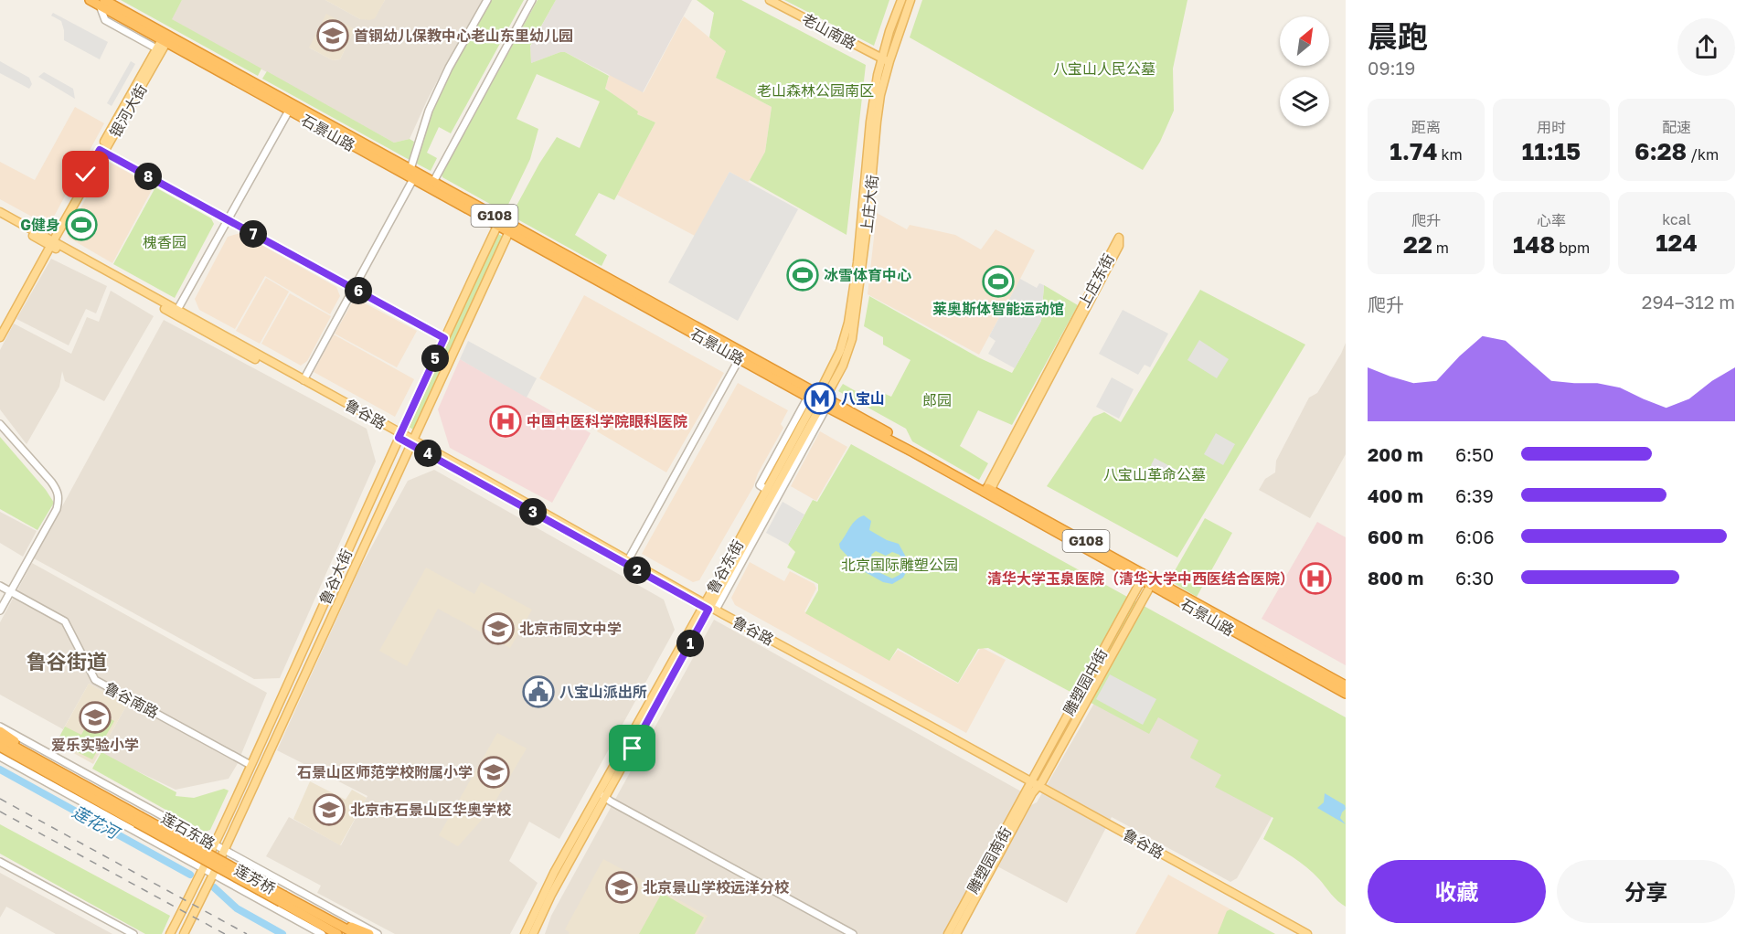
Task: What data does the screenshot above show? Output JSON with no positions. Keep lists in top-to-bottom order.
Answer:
{
  "streets": {
    "highway": [
      "石景山路",
      "G108",
      "莲石东路",
      "莲芳桥"
    ],
    "main road": [
      "老山南路",
      "银河大街",
      "上庄大街",
      "上庄东街",
      "鲁谷路",
      "鲁谷东街",
      "鲁谷大街",
      "雕塑园中街",
      "雕塑园南街"
    ],
    "street": ["鲁谷南路"]
  },
  "crossings": [
    ["老山南路", "上庄大街"],
    ["银河大街", "石景山路"],
    ["银河大街", "鲁谷路"],
    ["石景山路", "上庄大街"],
    ["石景山路", "上庄东街"],
    ["石景山路", "鲁谷东街"],
    ["石景山路", "鲁谷大街"],
    ["石景山路", "雕塑园中街"],
    ["上庄大街", "鲁谷东街"],
    ["鲁谷路", "鲁谷东街"],
    ["鲁谷路", "鲁谷大街"],
    ["鲁谷路", "雕塑园中街"],
    ["鲁谷路", "雕塑园南街"],
    ["鲁谷大街", "鲁谷南路"],
    ["鲁谷大街", "莲石东路"],
    ["雕塑园中街", "雕塑园南街"],
    ["莲石东路", "莲芳桥"]
  ],
  "districts": ["鲁谷街道"],
  "water": ["莲花河"],
  "parks": [
    "八宝山人民公墓",
    "老山森林公园南区",
    "槐香园",
    "郎园",
    "八宝山革命公墓",
    "北京国际雕塑公园"
  ],
  "places": {
    "school or university": [
      "首钢幼儿保教中心老山东里幼儿园",
      "北京市同文中学",
      "爱乐实验小学",
      "石景山区师范学校附属小学",
      "北京市石景山区华奥学校",
      "北京景山学校远洋分校"
    ],
    "sports": ["G健身", "冰雪体育中心", "莱奥斯体智能运动馆"],
    "metro station": ["八宝山"],
    "hospital": ["中国中医科学院眼科医院", "清华大学玉泉医院（清华大学中西医结合医院）"],
    "public building": ["八宝山派出所"]
  },
  "north": "top right",
  "page": {
    "heading": ["晨跑", "09:19"],
    "stats": [
      ["距离", "1.74 km"],
      ["用时", "11:15"],
      ["配速", "6:28 /km"],
      ["爬升", "22 m"],
      ["心率", "148 bpm"],
      ["kcal", "124"]
    ],
    "pins": [
      "8",
      "7",
      "6",
      "5",
      "4",
      "3",
      "2",
      "1"
    ],
    "chart": ["爬升", "294–312 m"],
    "list": [
      {
        "name": "200 m",
        "note": "6:50"
      },
      {
        "name": "400 m",
        "note": "6:39"
      },
      {
        "name": "600 m",
        "note": "6:06"
      },
      {
        "name": "800 m",
        "note": "6:30"
      }
    ],
    "buttons": ["收藏", "分享"]
  }
}
